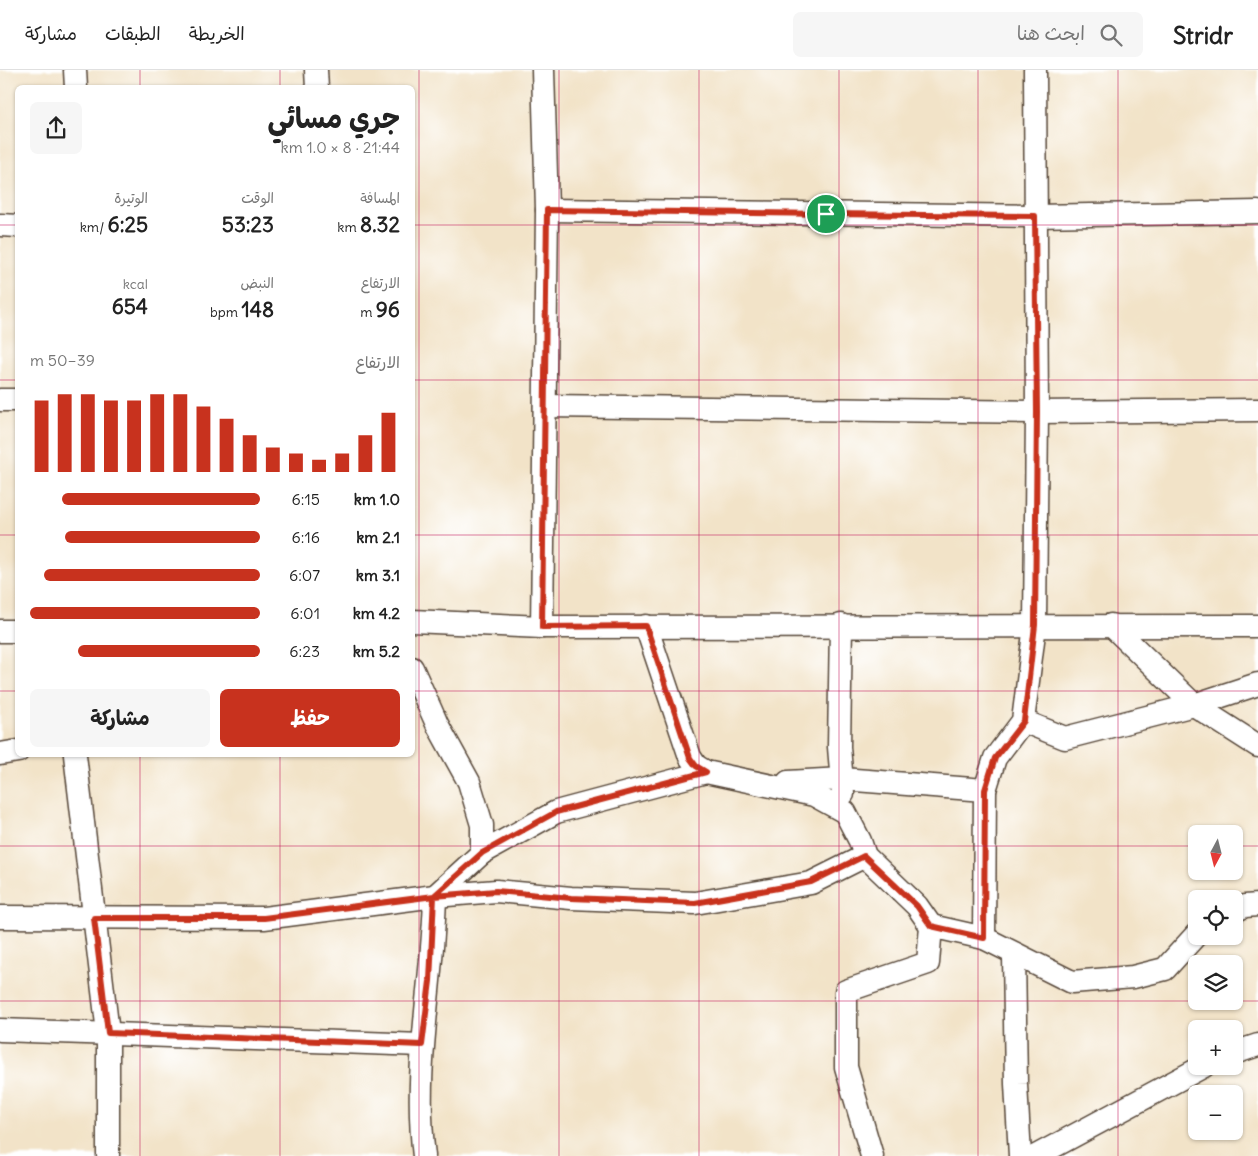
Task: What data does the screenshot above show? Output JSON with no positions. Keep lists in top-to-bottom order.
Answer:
{
  "north": "bottom",
  "page": {
    "header": "Stridr",
    "search": "ابحث هنا",
    "nav": ["الخريطة", "الطبقات", "مشاركة"],
    "heading": ["جري مسائي", "21:44 · 8 × 1.0 km"],
    "stats": [
      ["المسافة", "8.32 km"],
      ["الوقت", "53:23"],
      ["الوتيرة", "6:25 /km"],
      ["الارتفاع", "96 m"],
      ["النبض", "148 bpm"],
      ["kcal", "654"]
    ],
    "chart": ["الارتفاع", "39–50 m"],
    "list": [
      {
        "name": "1.0 km",
        "note": "6:15"
      },
      {
        "name": "2.1 km",
        "note": "6:16"
      },
      {
        "name": "3.1 km",
        "note": "6:07"
      },
      {
        "name": "4.2 km",
        "note": "6:01"
      },
      {
        "name": "5.2 km",
        "note": "6:23"
      }
    ],
    "buttons": ["حفظ", "مشاركة"],
    "map_buttons": ["+", "−"]
  }
}
